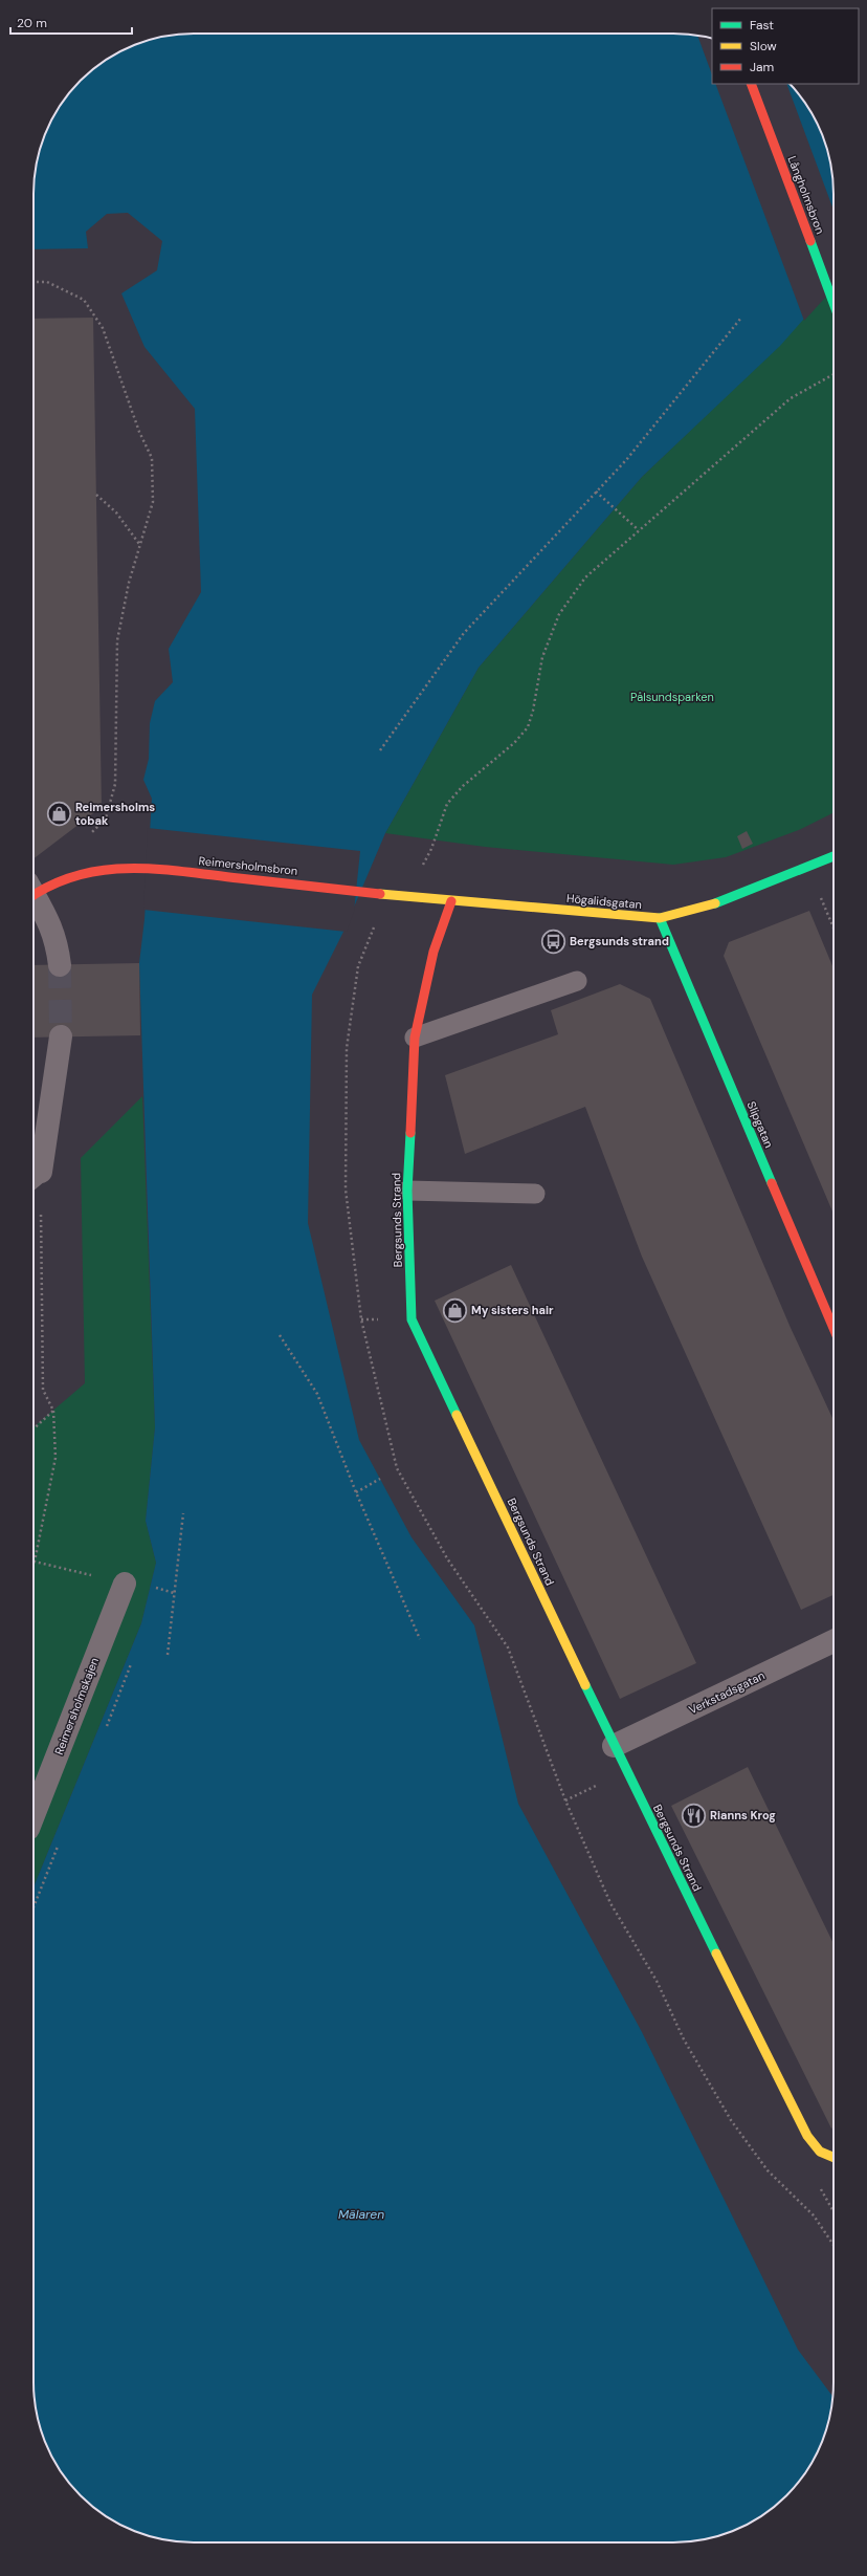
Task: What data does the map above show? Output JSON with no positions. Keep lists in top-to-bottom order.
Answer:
{
  "streets": {
    "street": [
      "Långholmsbron",
      "Reimersholmsbron",
      "Högalidsgatan",
      "Slipgatan",
      "Bergsunds Strand",
      "Verkstadsgatan",
      "Reimersholmskajen"
    ]
  },
  "crossings": [
    ["Reimersholmsbron", "Högalidsgatan"],
    ["Högalidsgatan", "Slipgatan"],
    ["Högalidsgatan", "Bergsunds Strand"],
    ["Bergsunds Strand", "Verkstadsgatan"]
  ],
  "water": ["Mälaren"],
  "parks": ["Pålsundsparken"],
  "places": {
    "shop": ["Reimersholms tobak", "My sisters hair"],
    "bus stop": ["Bergsunds strand"],
    "restaurant": ["Rianns Krog"]
  },
  "legend": ["Fast", "Slow", "Jam"],
  "scale_bar": "20 m"
}
